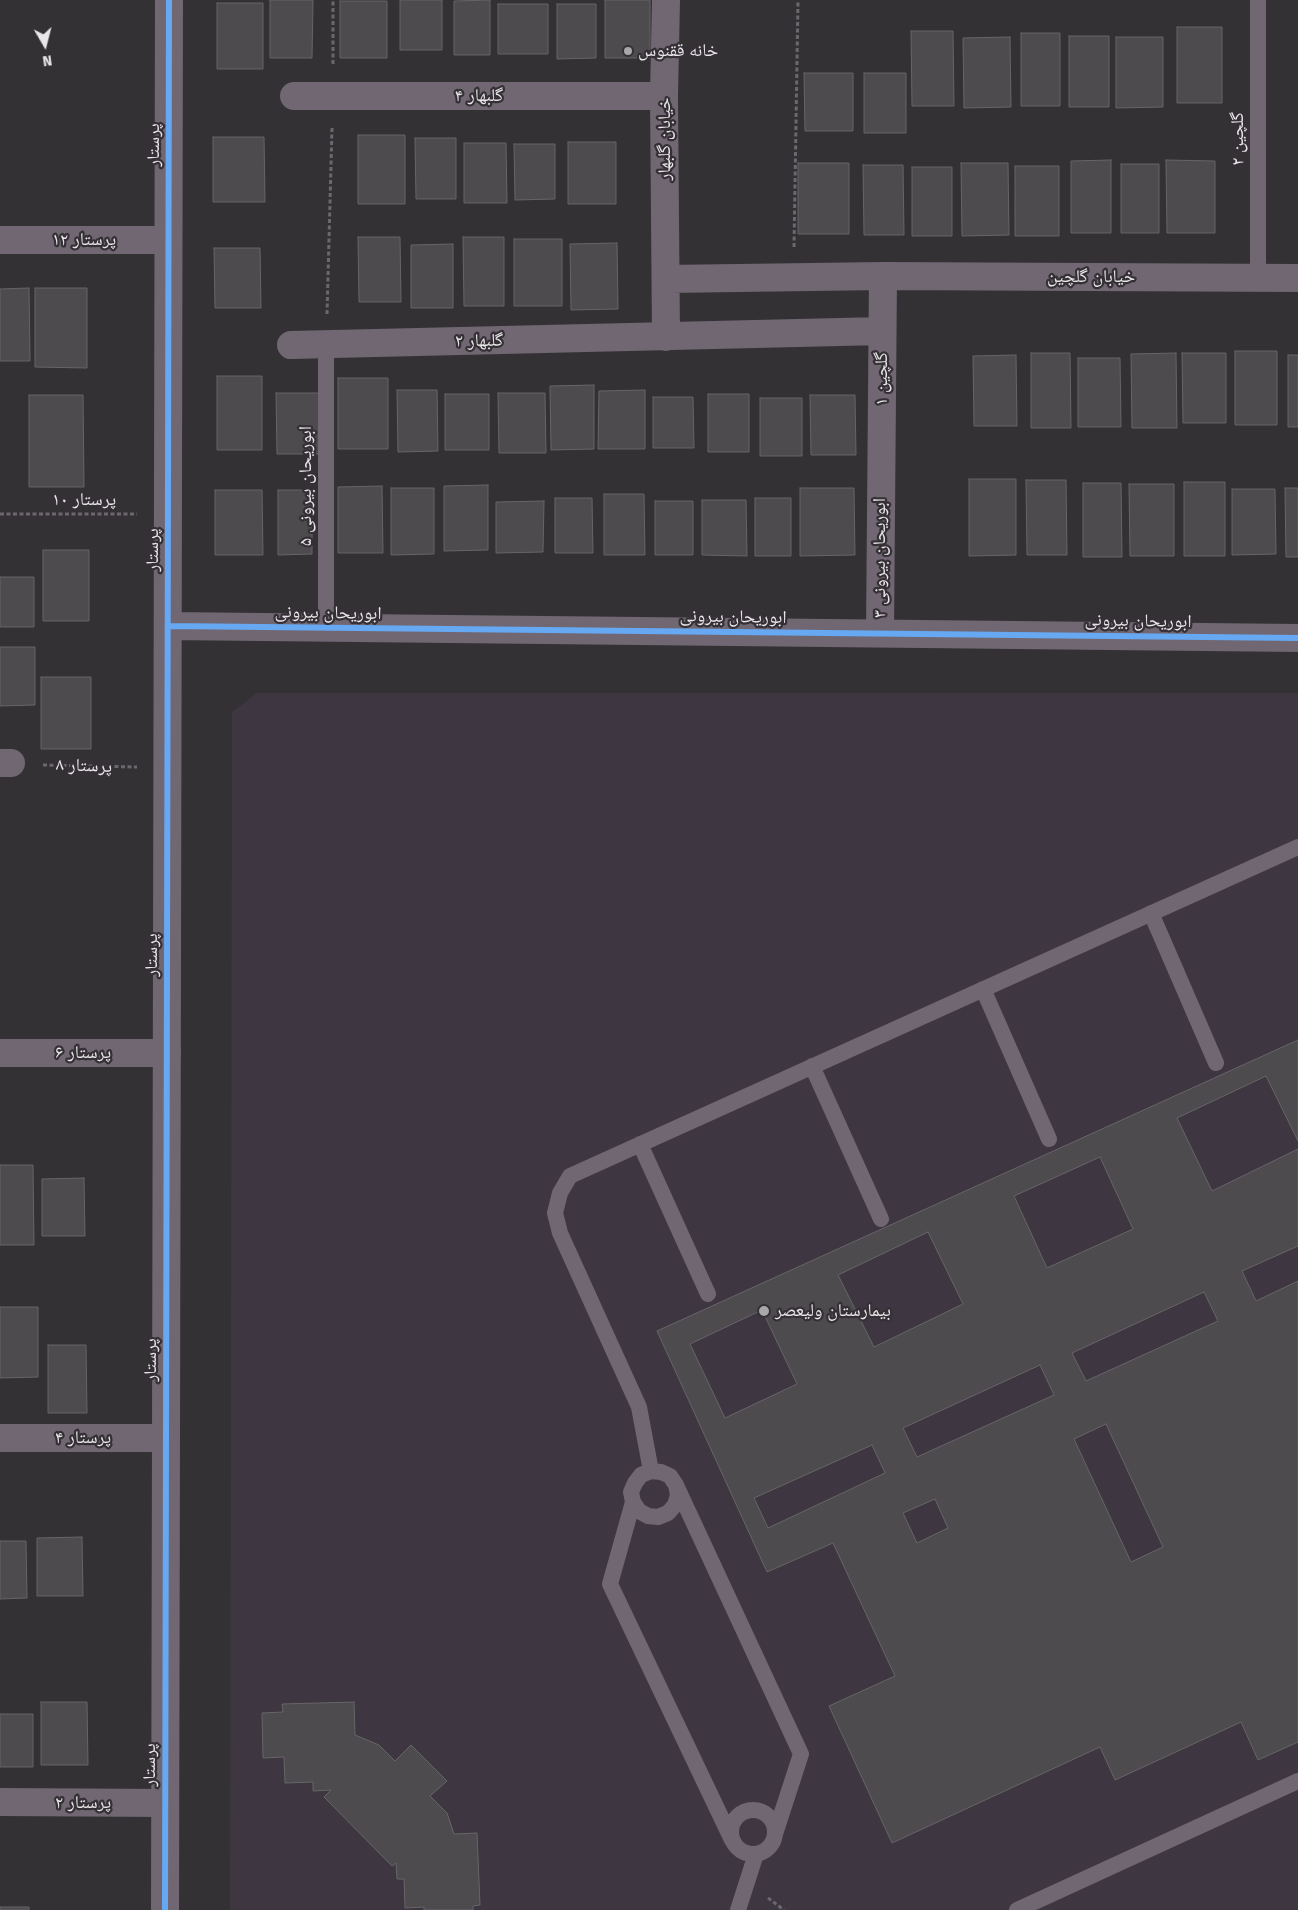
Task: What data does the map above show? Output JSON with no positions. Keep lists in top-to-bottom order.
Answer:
{
  "streets": {
    "street": [
      "گلبهار ۴",
      "خیابان گلبهار",
      "پرستار",
      "پرستار ۱۲",
      "خیابان گلچین",
      "گلبهار ۲",
      "گلچین ۱",
      "ابوریحان بیرونی ۳",
      "ابوریحان بیرونی",
      "پرستار ۶",
      "پرستار ۴",
      "پرستار ۲"
    ],
    "lane": ["گلچین ۲", "ابوریحان بیرونی ۵"],
    "path": ["پرستار ۱۰", "پرستار ۸"]
  },
  "crossings": [
    ["گلبهار ۴", "خیابان گلبهار"],
    ["خیابان گلبهار", "گلبهار ۲"],
    ["گلچین ۲", "خیابان گلچین"],
    ["پرستار", "پرستار ۱۲"],
    ["پرستار", "پرستار ۱۰"],
    ["پرستار", "ابوریحان بیرونی"],
    ["پرستار", "پرستار ۸"],
    ["پرستار", "پرستار ۶"],
    ["پرستار", "پرستار ۴"],
    ["پرستار", "پرستار ۲"],
    ["خیابان گلچین", "گلچین ۱"],
    ["گلبهار ۲", "گلچین ۱"],
    ["گلبهار ۲", "ابوریحان بیرونی ۵"],
    ["گلچین ۱", "ابوریحان بیرونی ۳"],
    ["ابوریحان بیرونی ۵", "ابوریحان بیرونی"],
    ["ابوریحان بیرونی ۳", "ابوریحان بیرونی"]
  ],
  "places": ["خانه ققنوس", "بیمارستان ولیعصر"],
  "north": "bottom"
}
